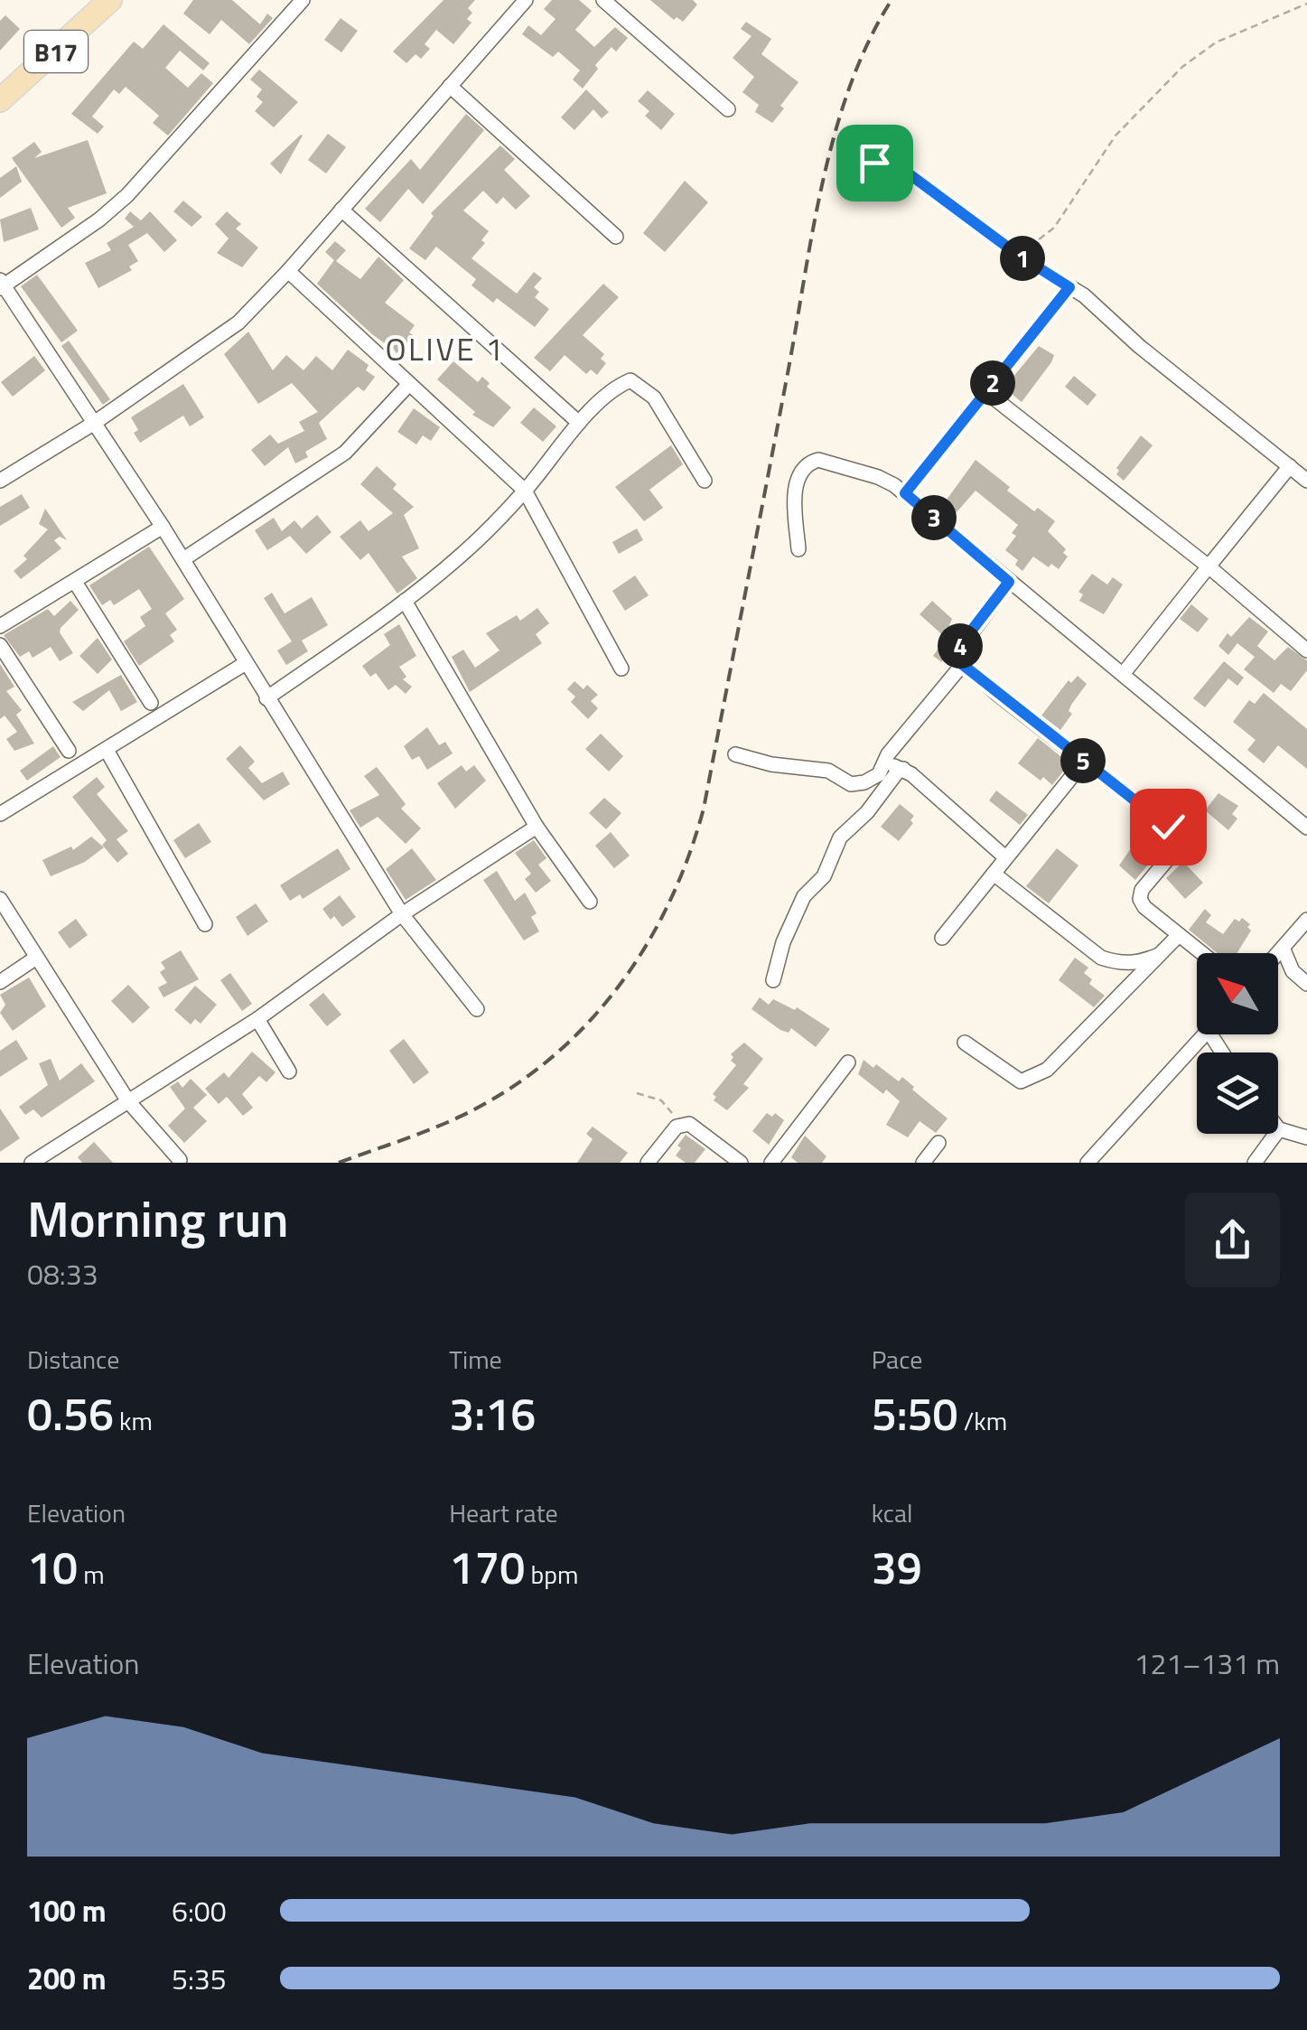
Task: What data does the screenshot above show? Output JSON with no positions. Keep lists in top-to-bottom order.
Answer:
{
  "streets": {
    "main road": ["B17"]
  },
  "districts": ["OLIVE 1"],
  "north": "top left",
  "page": {
    "pins": [
      "1",
      "2",
      "3",
      "4",
      "5"
    ],
    "heading": ["Morning run", "08:33"],
    "stats": [
      ["Distance", "0.56 km"],
      ["Time", "3:16"],
      ["Pace", "5:50 /km"],
      ["Elevation", "10 m"],
      ["Heart rate", "170 bpm"],
      ["kcal", "39"]
    ],
    "chart": ["Elevation", "121–131 m"],
    "list": [
      {
        "name": "100 m",
        "note": "6:00"
      },
      {
        "name": "200 m",
        "note": "5:35"
      }
    ]
  }
}
